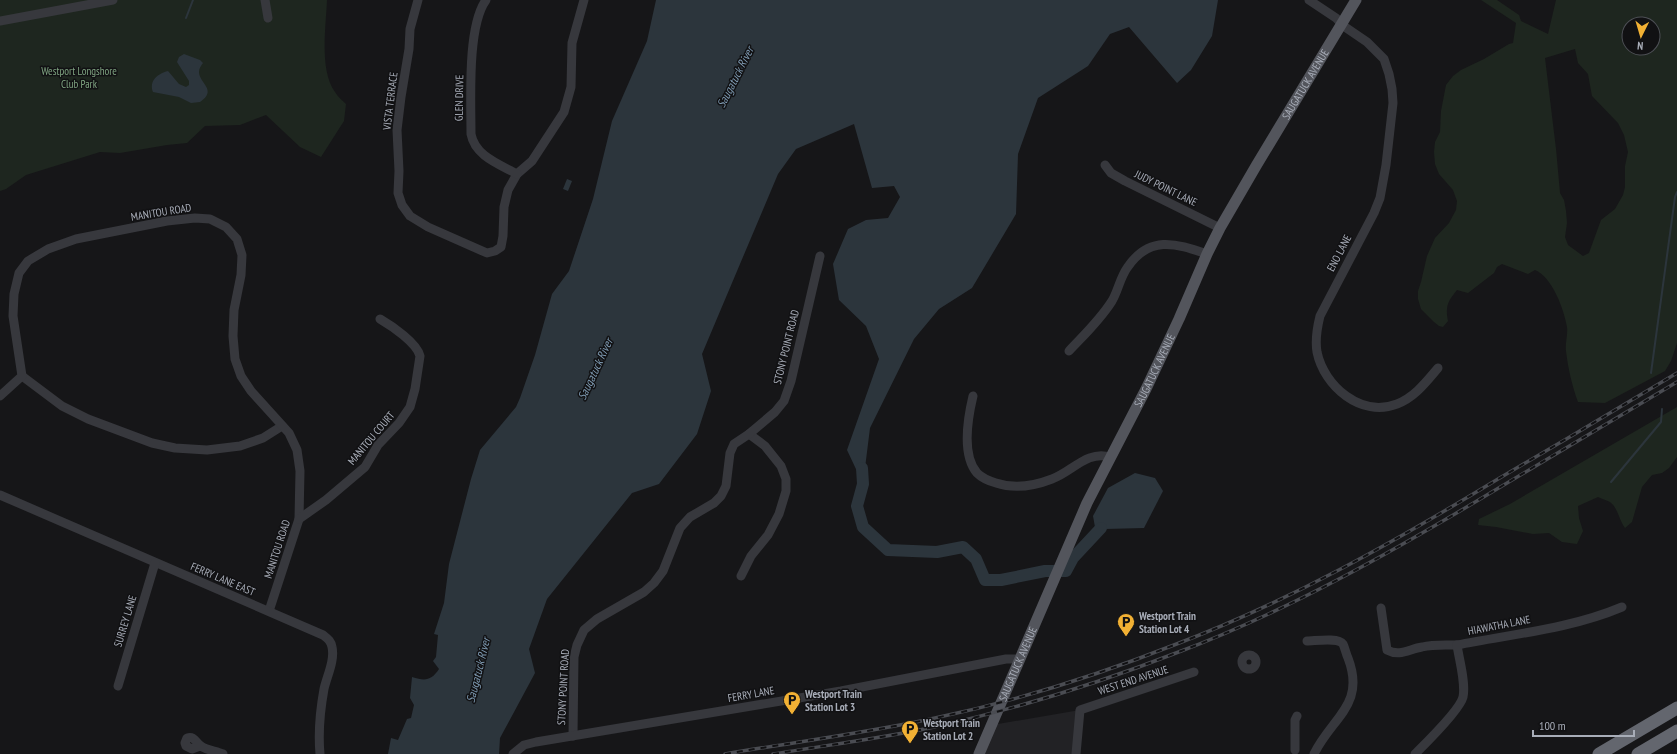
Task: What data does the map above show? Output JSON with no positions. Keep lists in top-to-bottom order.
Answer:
{
  "streets": {
    "main road": ["SAUGATUCK AVENUE"],
    "street": [
      "GLEN DRIVE",
      "VISTA TERRACE",
      "JUDY POINT LANE",
      "MANITOU ROAD",
      "ENO LANE",
      "STONY POINT ROAD",
      "MANITOU COURT",
      "FERRY LANE EAST",
      "SURREY LANE",
      "HIAWATHA LANE",
      "WEST END AVENUE",
      "FERRY LANE"
    ]
  },
  "crossings": [
    ["SAUGATUCK AVENUE", "JUDY POINT LANE"],
    ["SAUGATUCK AVENUE", "ENO LANE"],
    ["SAUGATUCK AVENUE", "FERRY LANE"],
    ["GLEN DRIVE", "VISTA TERRACE"],
    ["MANITOU ROAD", "MANITOU COURT"],
    ["MANITOU ROAD", "FERRY LANE EAST"],
    ["STONY POINT ROAD", "FERRY LANE"],
    ["FERRY LANE EAST", "SURREY LANE"]
  ],
  "water": ["Saugatuck River"],
  "parks": ["Westport Longshore Club Park"],
  "places": {
    "parking": ["Westport Train Station Lot 4", "Westport Train Station Lot 3", "Westport Train Station Lot 2"]
  },
  "scale_bar": "100 m",
  "north": "bottom"
}
